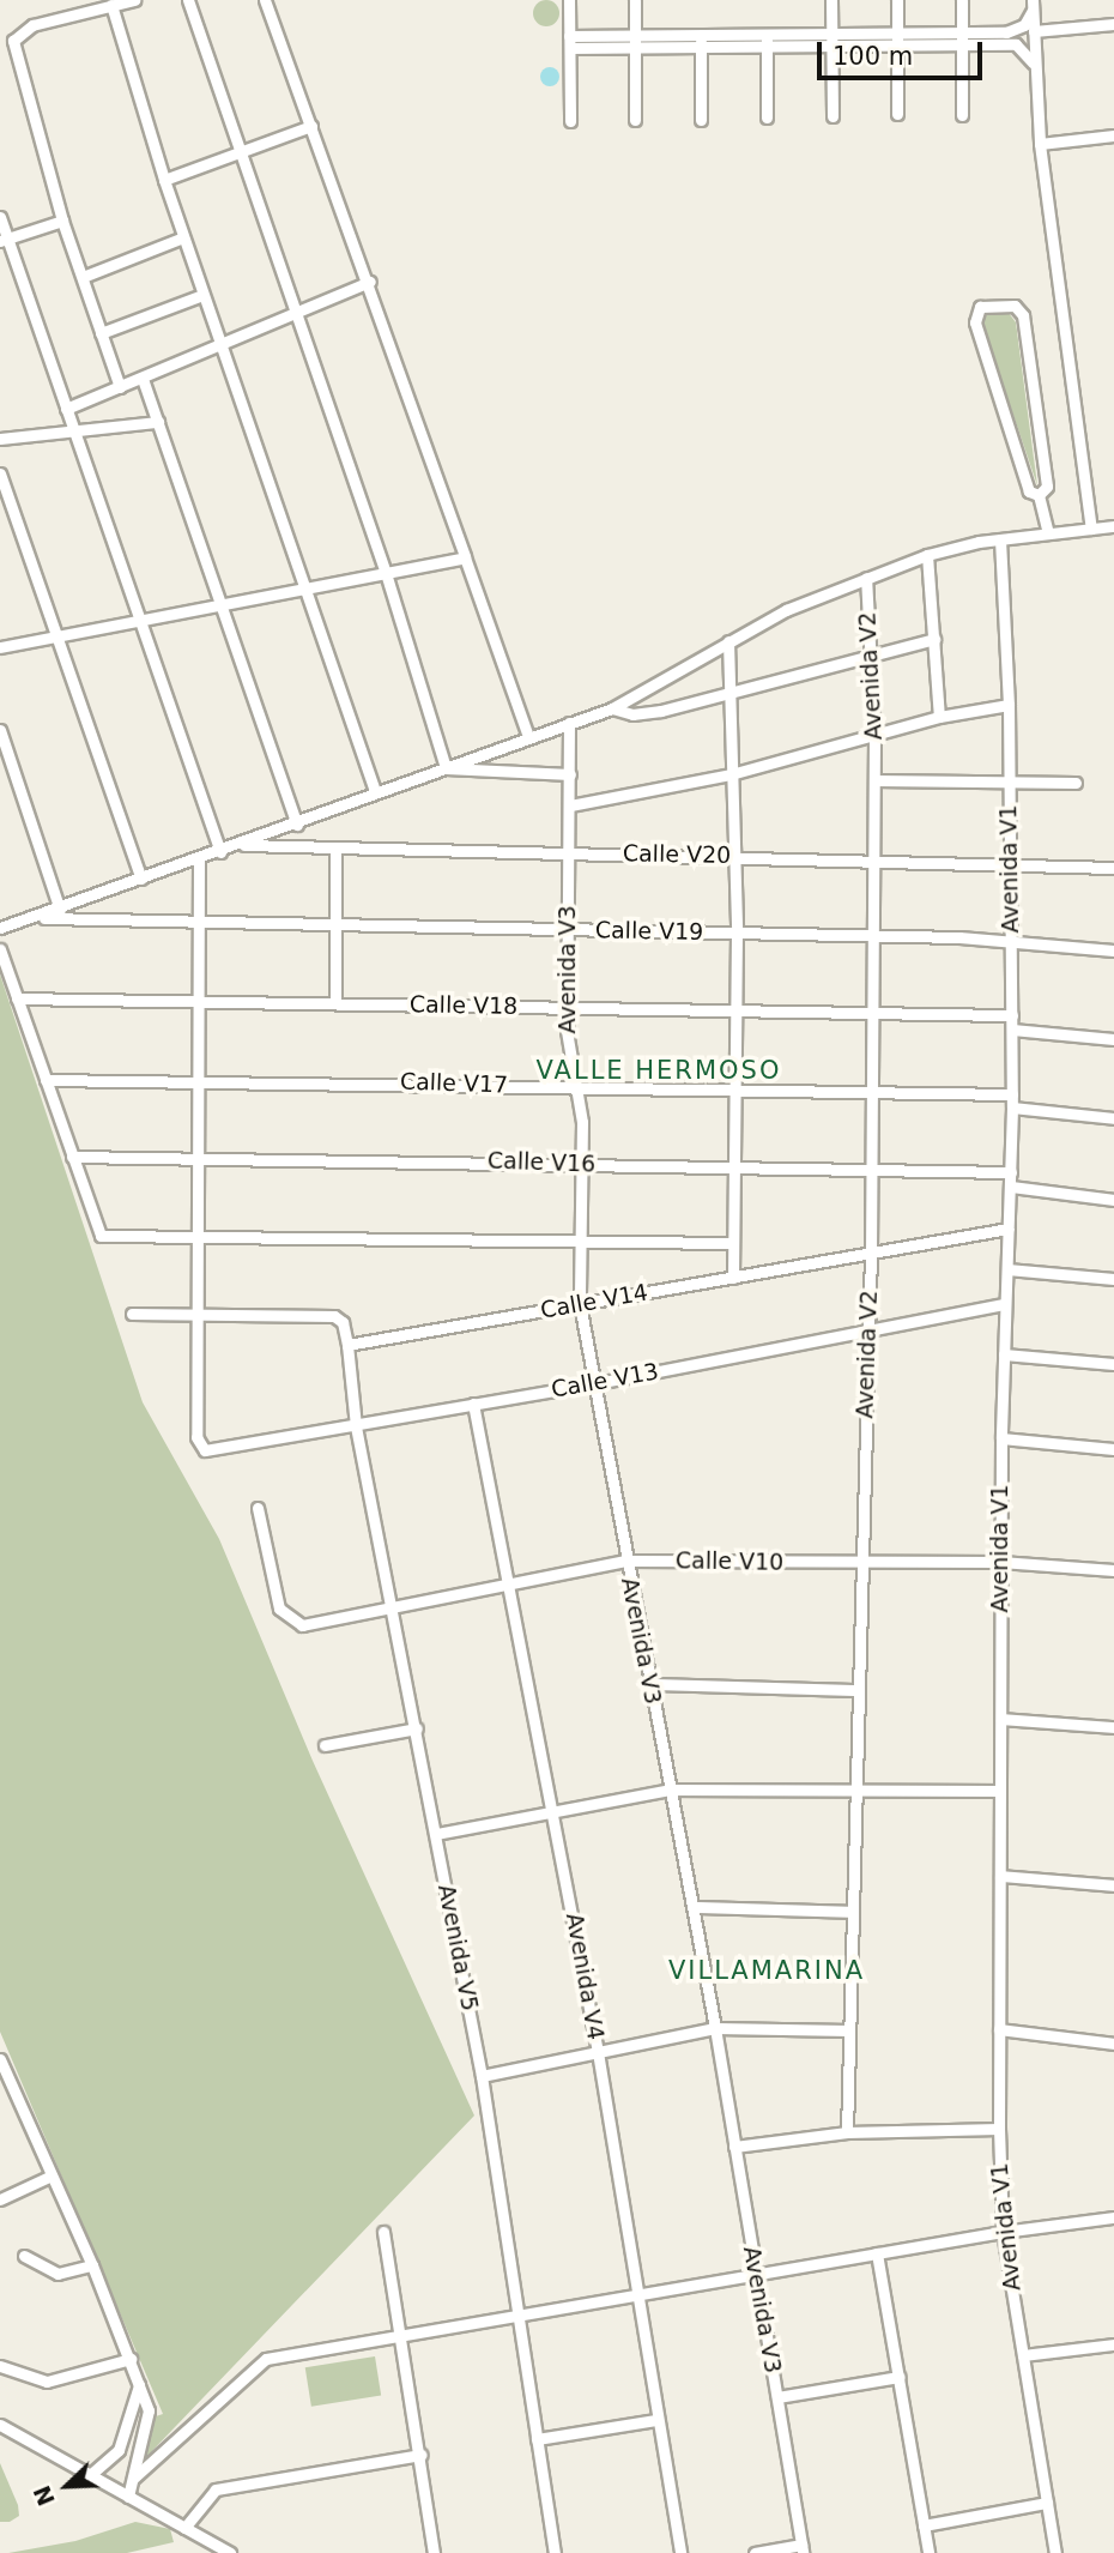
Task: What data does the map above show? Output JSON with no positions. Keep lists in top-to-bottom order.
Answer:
{
  "streets": {
    "street": [
      "Avenida V2",
      "Calle V20",
      "Avenida V1",
      "Calle V19",
      "Avenida V3",
      "Calle V18",
      "Calle V17",
      "Calle V16",
      "Calle V14",
      "Calle V13",
      "Calle V10",
      "Avenida V5",
      "Avenida V4"
    ]
  },
  "crossings": [
    ["Avenida V2", "Calle V20"],
    ["Avenida V2", "Calle V19"],
    ["Avenida V2", "Calle V18"],
    ["Avenida V2", "Calle V17"],
    ["Avenida V2", "Calle V16"],
    ["Avenida V2", "Calle V14"],
    ["Avenida V2", "Calle V13"],
    ["Avenida V2", "Calle V10"],
    ["Calle V20", "Avenida V1"],
    ["Calle V20", "Avenida V3"],
    ["Avenida V1", "Calle V19"],
    ["Avenida V1", "Calle V18"],
    ["Avenida V1", "Calle V17"],
    ["Avenida V1", "Calle V16"],
    ["Avenida V1", "Calle V14"],
    ["Avenida V1", "Calle V13"],
    ["Avenida V1", "Calle V10"],
    ["Calle V19", "Avenida V3"],
    ["Avenida V3", "Calle V18"],
    ["Avenida V3", "Calle V17"],
    ["Avenida V3", "Calle V16"],
    ["Avenida V3", "Calle V14"],
    ["Avenida V3", "Calle V13"],
    ["Avenida V3", "Calle V10"],
    ["Calle V14", "Avenida V5"],
    ["Calle V13", "Avenida V5"],
    ["Calle V13", "Avenida V4"],
    ["Calle V10", "Avenida V5"],
    ["Calle V10", "Avenida V4"]
  ],
  "districts": ["VALLE HERMOSO", "VILLAMARINA"],
  "scale_bar": "100 m",
  "north": "bottom left"
}
